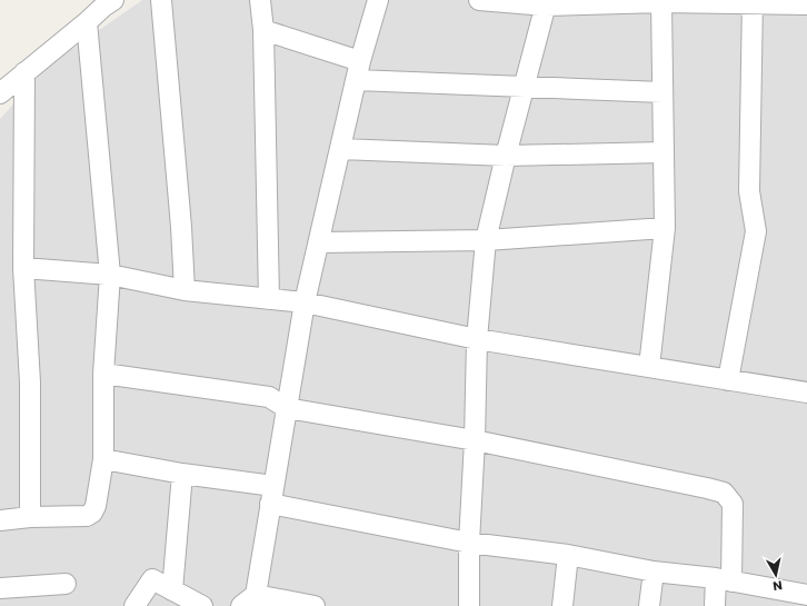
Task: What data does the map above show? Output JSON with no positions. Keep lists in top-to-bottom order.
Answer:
{
  "north": "bottom"
}
